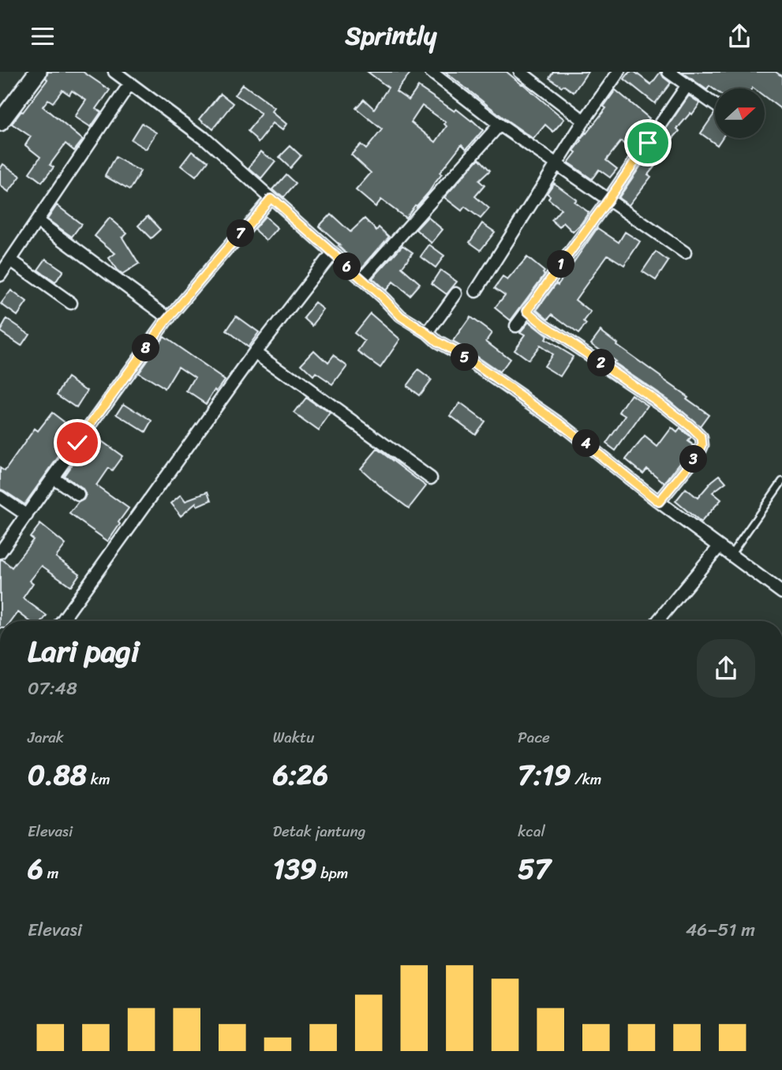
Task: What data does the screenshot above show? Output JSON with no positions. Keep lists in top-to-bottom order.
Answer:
{
  "north": "right",
  "page": {
    "header": "Sprintly",
    "pins": [
      "7",
      "1",
      "6",
      "8",
      "5",
      "2",
      "4",
      "3"
    ],
    "heading": ["Lari pagi", "07:48"],
    "stats": [
      ["Jarak", "0.88 km"],
      ["Waktu", "6:26"],
      ["Pace", "7:19 /km"],
      ["Elevasi", "6 m"],
      ["Detak jantung", "139 bpm"],
      ["kcal", "57"]
    ],
    "chart": ["Elevasi", "46–51 m"]
  }
}
